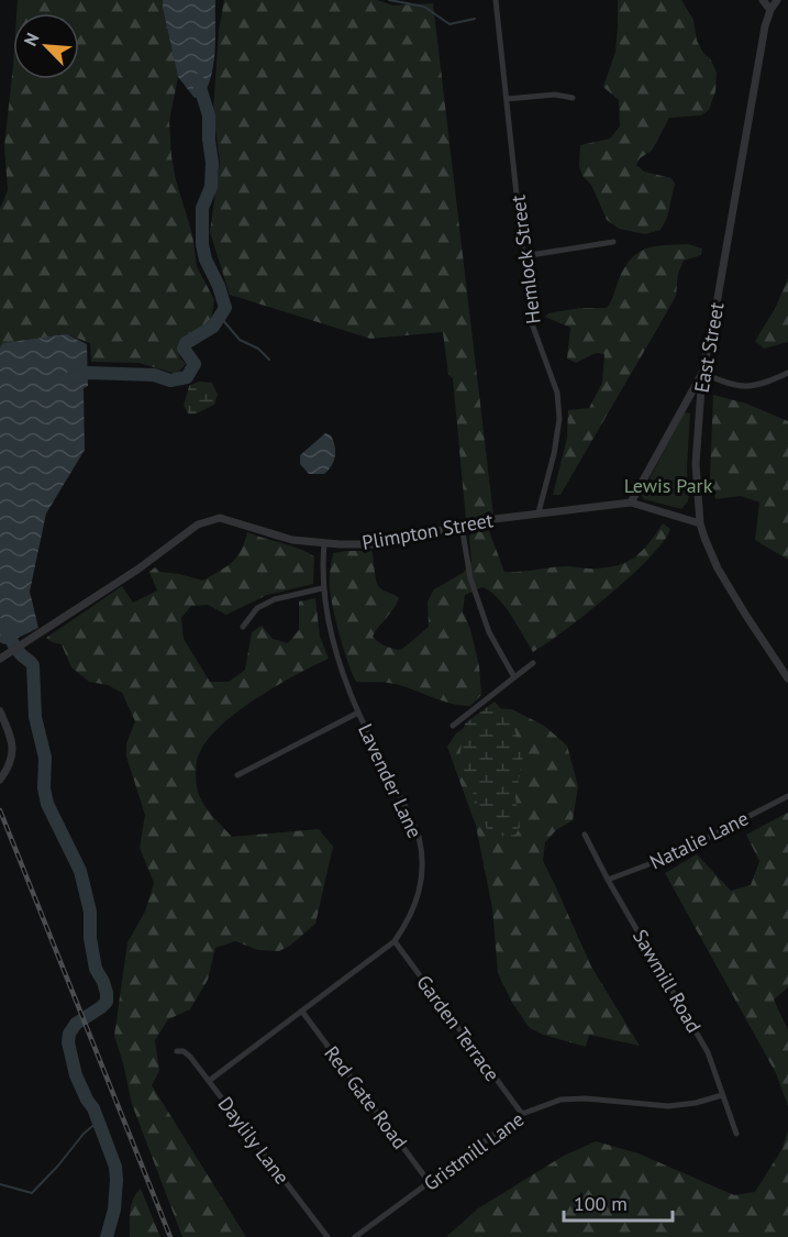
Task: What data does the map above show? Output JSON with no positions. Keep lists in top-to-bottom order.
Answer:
{
  "streets": {
    "street": [
      "Hemlock Street",
      "East Street",
      "Plimpton Street",
      "Lavender Lane",
      "Natalie Lane",
      "Sawmill Road",
      "Garden Terrace",
      "Red Gate Road",
      "Daylily Lane",
      "Gristmill Lane"
    ]
  },
  "crossings": [
    ["Hemlock Street", "Plimpton Street"],
    ["East Street", "Plimpton Street"],
    ["Plimpton Street", "Lavender Lane"],
    ["Lavender Lane", "Garden Terrace"],
    ["Lavender Lane", "Red Gate Road"],
    ["Lavender Lane", "Daylily Lane"],
    ["Natalie Lane", "Sawmill Road"],
    ["Sawmill Road", "Gristmill Lane"],
    ["Garden Terrace", "Gristmill Lane"],
    ["Red Gate Road", "Gristmill Lane"]
  ],
  "parks": ["Lewis Park"],
  "scale_bar": "100 m",
  "north": "top left"
}
